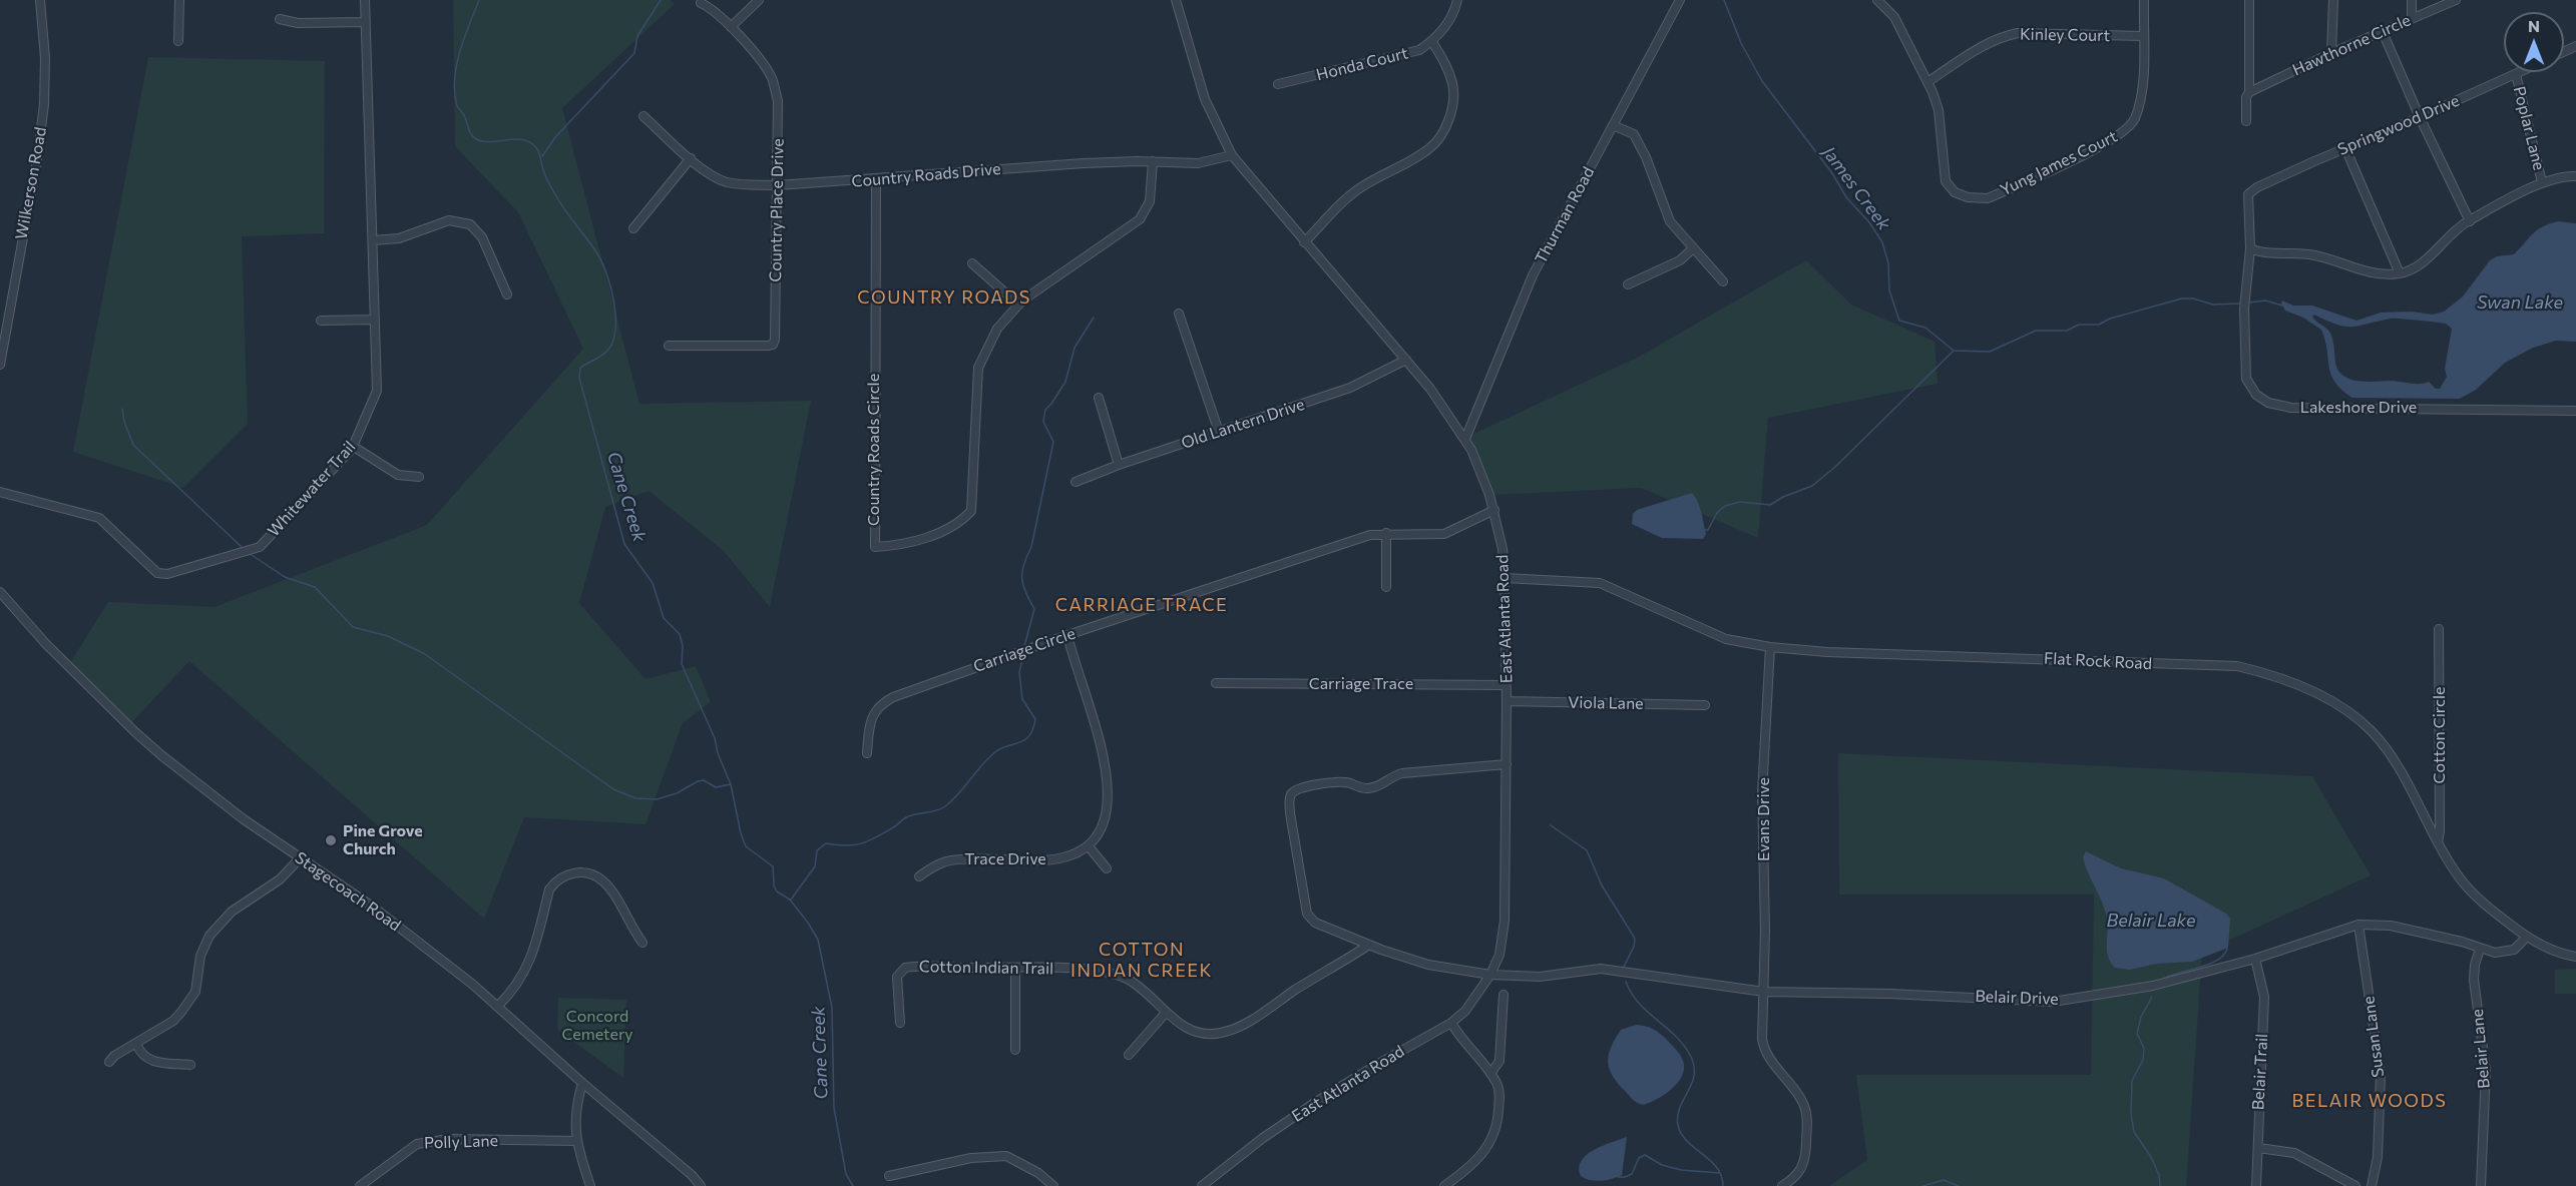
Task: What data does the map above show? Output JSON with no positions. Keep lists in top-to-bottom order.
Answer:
{
  "streets": {
    "street": [
      "Kinley Court",
      "Hawthorne Circle",
      "Honda Court",
      "Springwood Drive",
      "Poplar Lane",
      "Yung James Court",
      "Country Roads Drive",
      "Wilkerson Road",
      "Country Place Drive",
      "Thurman Road",
      "Lakeshore Drive",
      "Old Lantern Drive",
      "Country Roads Circle",
      "Whitewater Trail",
      "East Atlanta Road",
      "Carriage Circle",
      "Flat Rock Road",
      "Carriage Trace",
      "Viola Lane",
      "Cotton Circle",
      "Evans Drive",
      "Trace Drive",
      "Stagecoach Road",
      "Cotton Indian Trail",
      "Belair Drive",
      "Susan Lane",
      "Belair Lane",
      "Belair Trail",
      "Polly Lane"
    ]
  },
  "crossings": [
    ["Kinley Court", "Yung James Court"],
    ["Springwood Drive", "Poplar Lane"],
    ["Springwood Drive", "Lakeshore Drive"],
    ["Country Roads Drive", "Country Place Drive"],
    ["Country Roads Drive", "Country Roads Circle"],
    ["Country Roads Drive", "East Atlanta Road"],
    ["Thurman Road", "East Atlanta Road"],
    ["Old Lantern Drive", "East Atlanta Road"],
    ["East Atlanta Road", "Carriage Circle"],
    ["East Atlanta Road", "Flat Rock Road"],
    ["East Atlanta Road", "Carriage Trace"],
    ["East Atlanta Road", "Viola Lane"],
    ["East Atlanta Road", "Belair Drive"],
    ["Flat Rock Road", "Cotton Circle"],
    ["Flat Rock Road", "Evans Drive"],
    ["Flat Rock Road", "Belair Drive"],
    ["Evans Drive", "Belair Drive"],
    ["Cotton Indian Trail", "Belair Drive"],
    ["Belair Drive", "Susan Lane"],
    ["Belair Drive", "Belair Lane"],
    ["Belair Drive", "Belair Trail"]
  ],
  "districts": [
    "COUNTRY ROADS",
    "CARRIAGE TRACE",
    "COTTON INDIAN CREEK",
    "BELAIR WOODS"
  ],
  "water": [
    "James Creek",
    "Swan Lake",
    "Cane Creek",
    "Belair Lake"
  ],
  "parks": ["Concord Cemetery"],
  "places": ["Pine Grove Church"],
  "north": "top"
}
